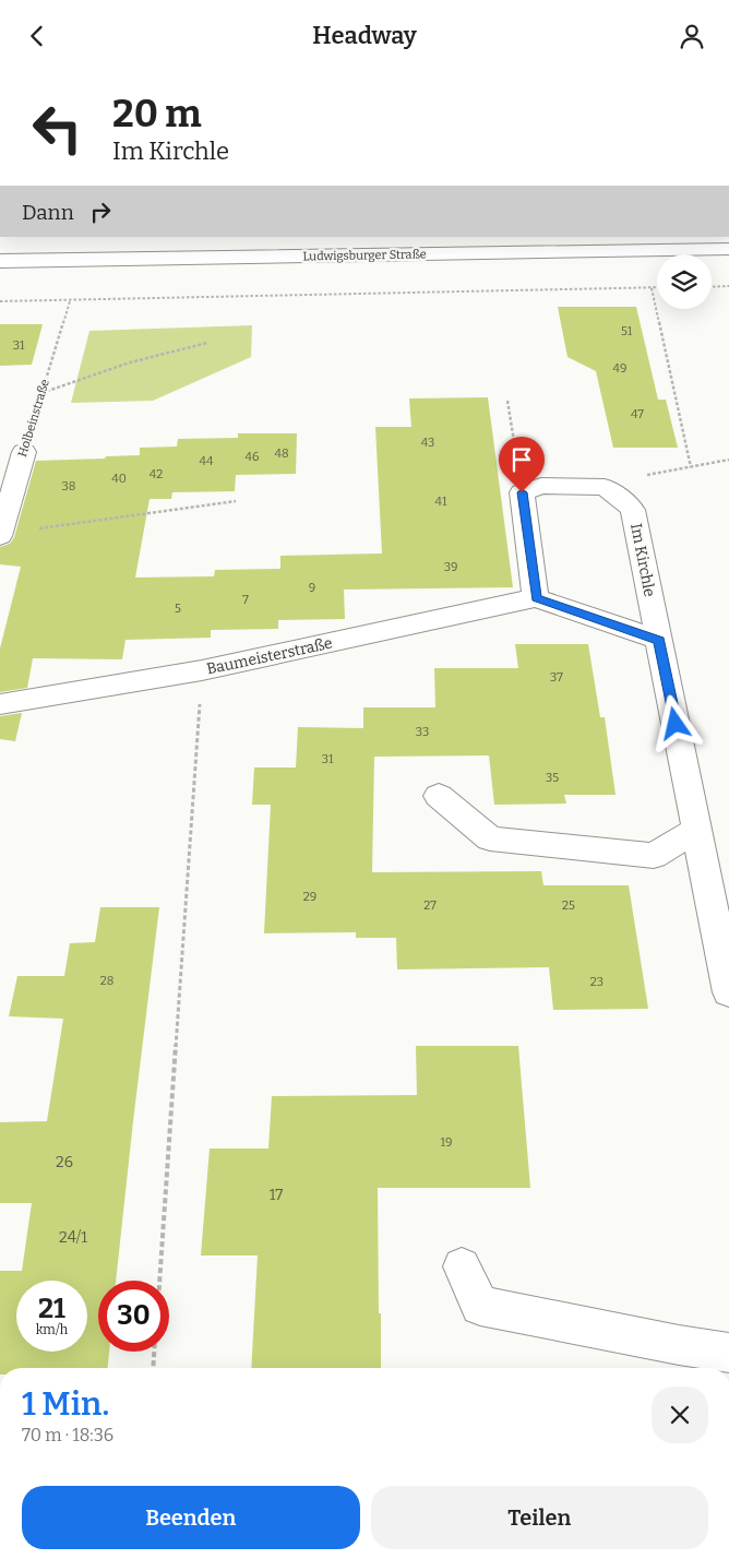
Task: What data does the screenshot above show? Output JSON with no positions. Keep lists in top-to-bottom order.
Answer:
{
  "streets": {
    "street": [
      "Ludwigsburger Straße",
      "Holbeinstraße",
      "Im Kirchle",
      "Baumeisterstraße"
    ]
  },
  "house_numbers": [
    "51",
    "31",
    "49",
    "47",
    "43",
    "48",
    "46",
    "44",
    "42",
    "40",
    "38",
    "41",
    "39",
    "9",
    "7",
    "5",
    "37",
    "33",
    "31",
    "35",
    "29",
    "27",
    "25",
    "28",
    "23",
    "19",
    "26",
    "17",
    "24/1"
  ],
  "page": {
    "header": "Headway",
    "turn": ["20 m", "Im Kirchle"],
    "then": "Dann",
    "speed": "21 km/h",
    "limit": "30",
    "heading": ["1 Min.", "70 m · 18:36"],
    "buttons": ["Beenden", "Teilen"]
  }
}
